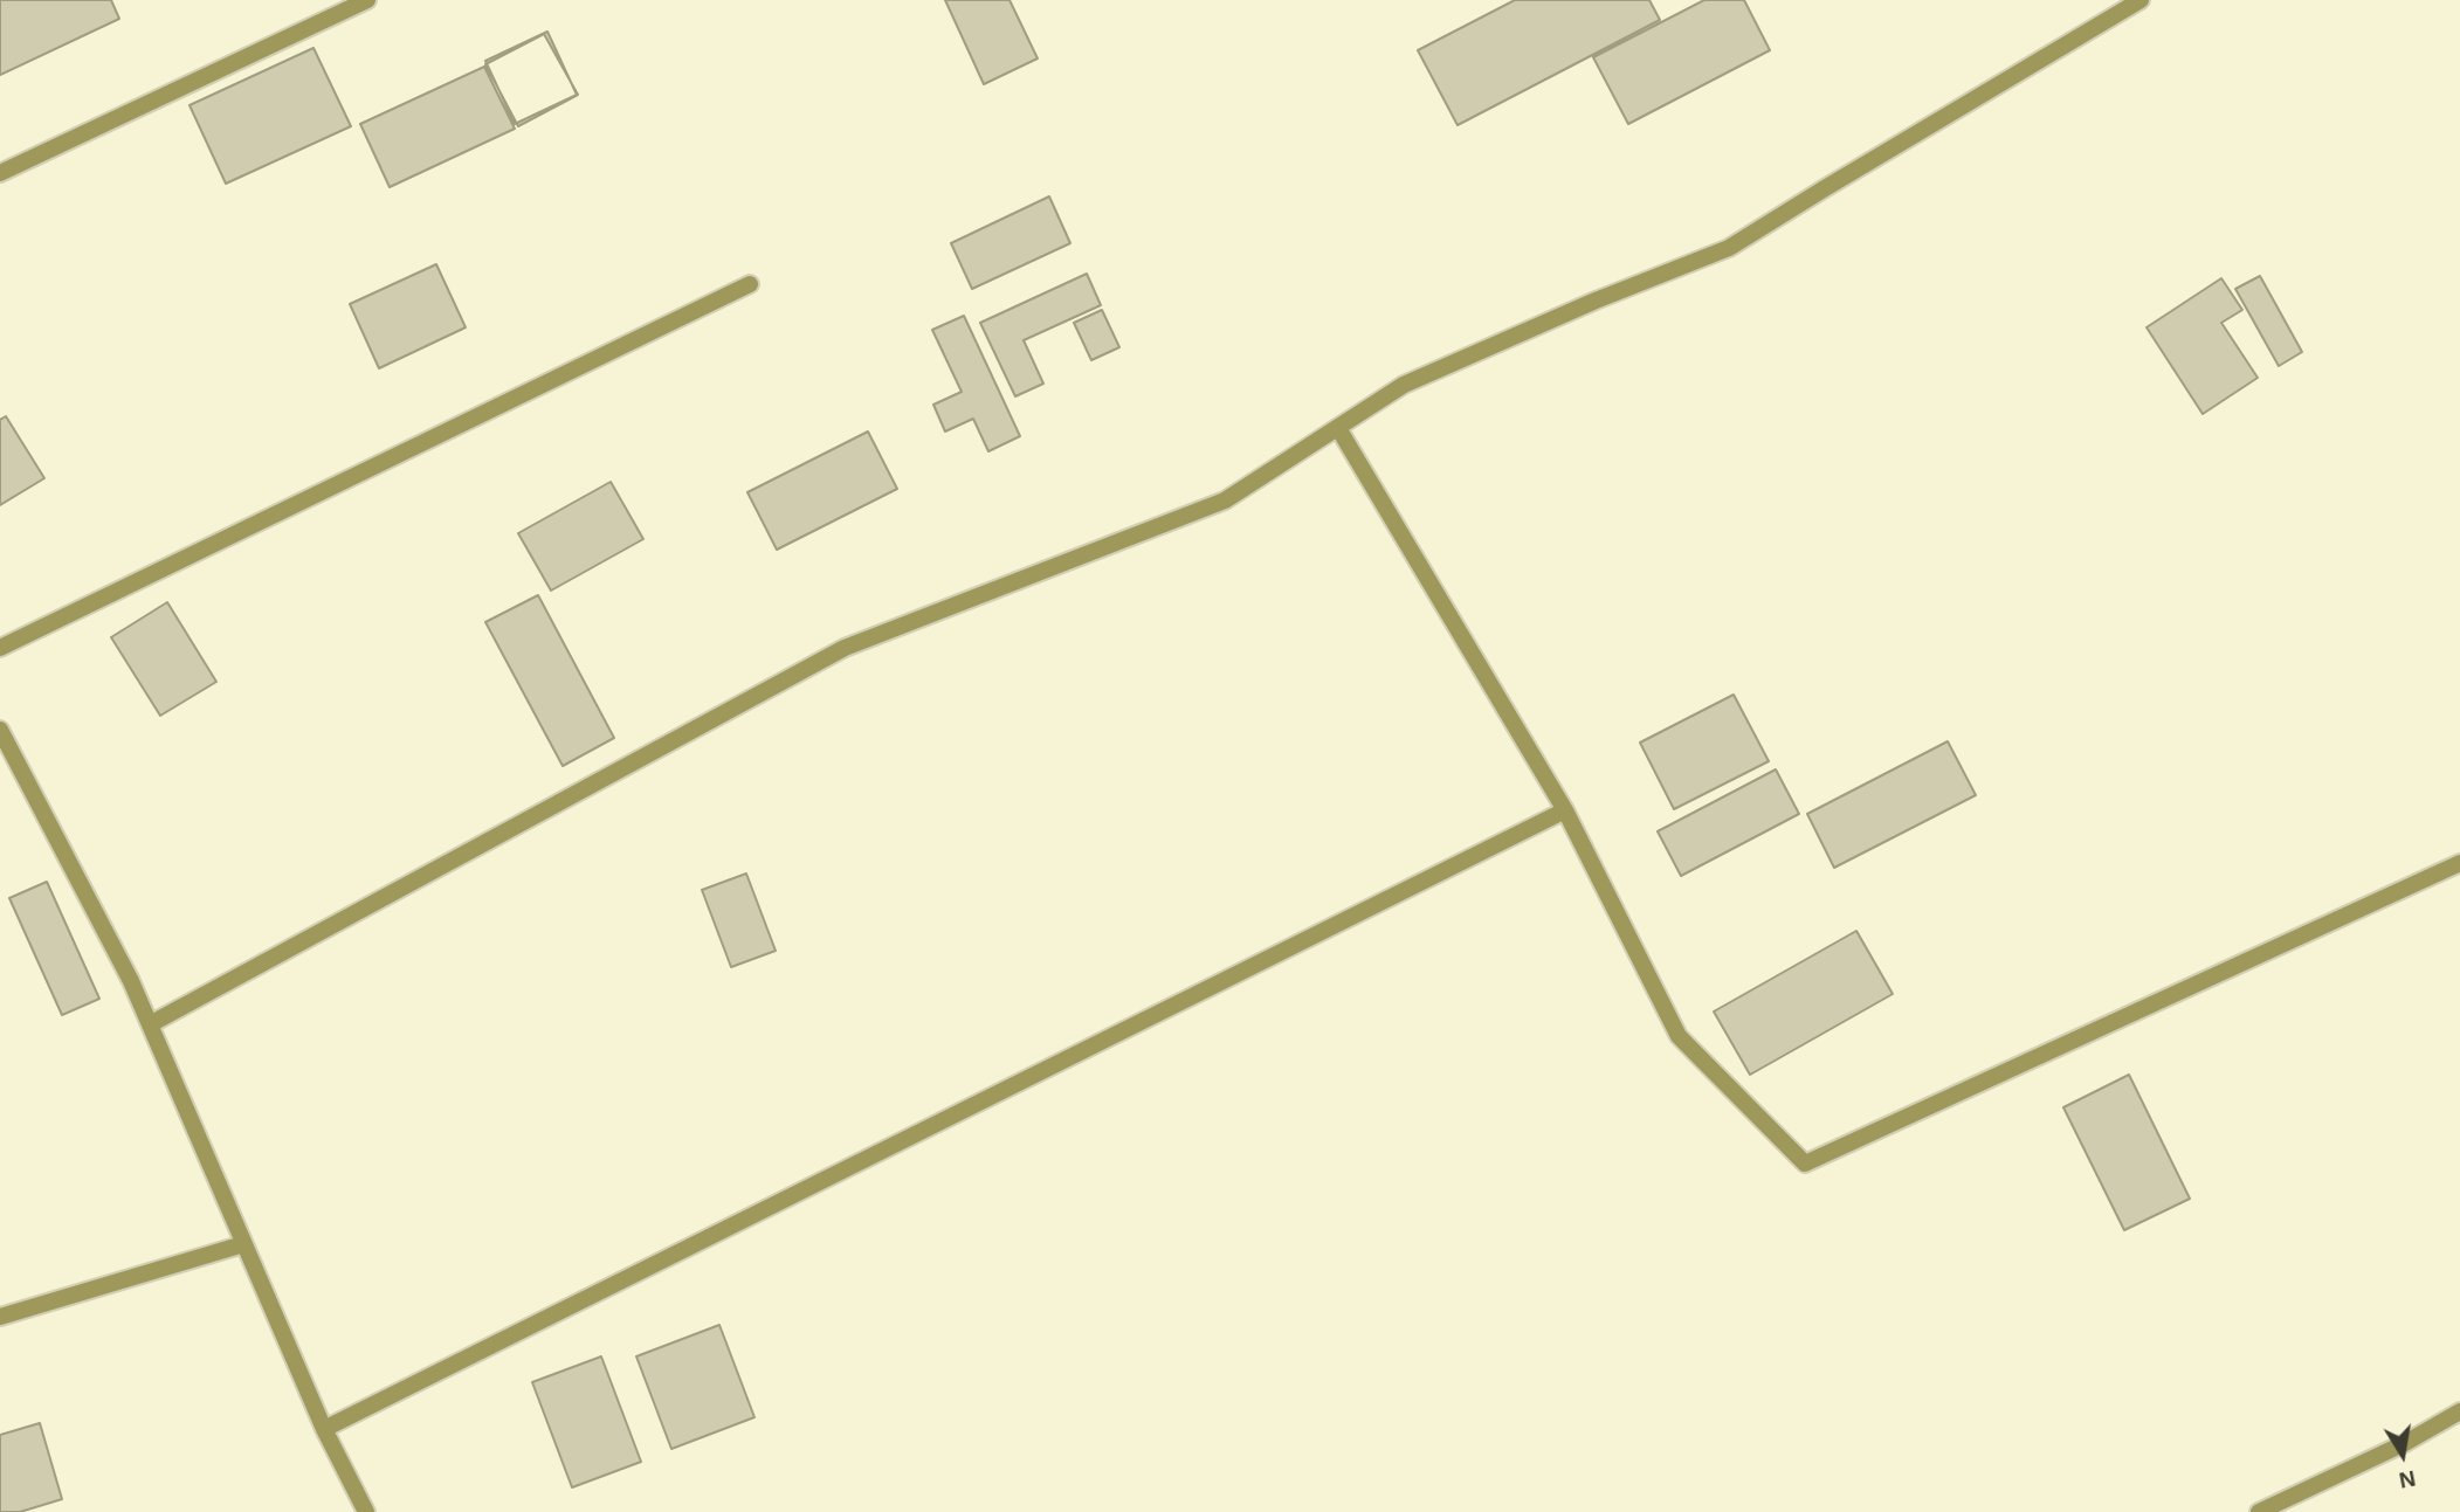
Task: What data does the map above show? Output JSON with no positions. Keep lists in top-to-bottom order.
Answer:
{
  "north": "bottom"
}
